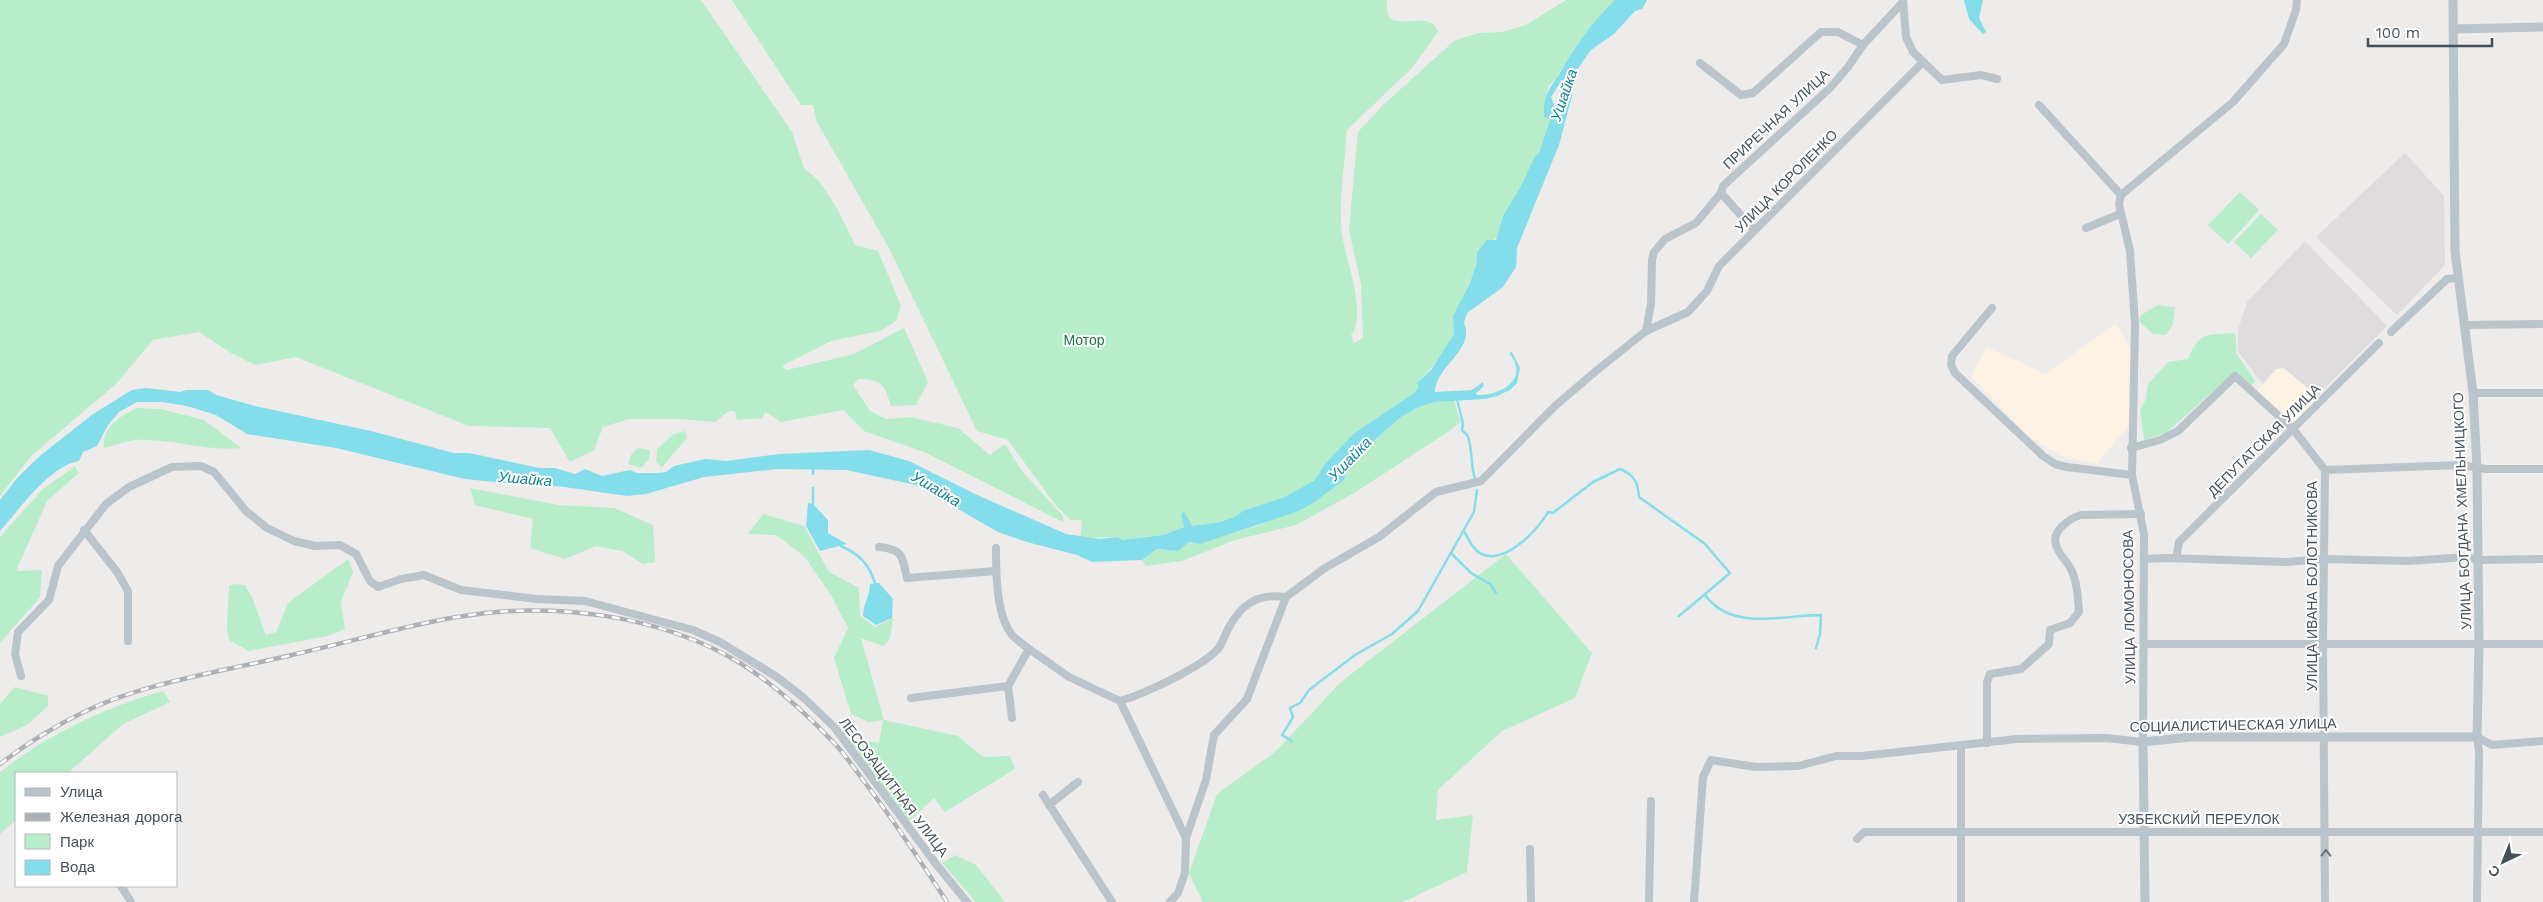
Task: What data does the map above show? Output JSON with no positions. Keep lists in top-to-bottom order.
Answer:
{
  "streets": {
    "street": [
      "ПРИРЕЧНАЯ УЛИЦА",
      "УЛИЦА КОРОЛЕНКО",
      "ДЕПУТАТСКАЯ УЛИЦА",
      "УЛИЦА БОГДАНА ХМЕЛЬНИЦКОГО",
      "УЛИЦА ИВАНА БОЛОТНИКОВА",
      "УЛИЦА ЛОМОНОСОВА",
      "СОЦИАЛИСТИЧЕСКАЯ УЛИЦА",
      "ЛЕСОЗАЩИТНАЯ УЛИЦА",
      "УЗБЕКСКИЙ ПЕРЕУЛОК"
    ]
  },
  "crossings": [
    ["ПРИРЕЧНАЯ УЛИЦА", "УЛИЦА КОРОЛЕНКО"],
    ["ДЕПУТАТСКАЯ УЛИЦА", "УЛИЦА ИВАНА БОЛОТНИКОВА"],
    ["УЛИЦА БОГДАНА ХМЕЛЬНИЦКОГО", "СОЦИАЛИСТИЧЕСКАЯ УЛИЦА"],
    ["УЛИЦА БОГДАНА ХМЕЛЬНИЦКОГО", "УЗБЕКСКИЙ ПЕРЕУЛОК"],
    ["УЛИЦА ИВАНА БОЛОТНИКОВА", "УЛИЦА ЛОМОНОСОВА"],
    ["УЛИЦА ИВАНА БОЛОТНИКОВА", "СОЦИАЛИСТИЧЕСКАЯ УЛИЦА"],
    ["УЛИЦА ИВАНА БОЛОТНИКОВА", "УЗБЕКСКИЙ ПЕРЕУЛОК"],
    ["УЛИЦА ЛОМОНОСОВА", "СОЦИАЛИСТИЧЕСКАЯ УЛИЦА"],
    ["УЛИЦА ЛОМОНОСОВА", "УЗБЕКСКИЙ ПЕРЕУЛОК"]
  ],
  "water": ["Ушайка"],
  "parks": ["Мотор"],
  "legend": [
    "Улица",
    "Железная дорога",
    "Парк",
    "Вода"
  ],
  "scale_bar": "100 m",
  "north": "bottom left"
}
